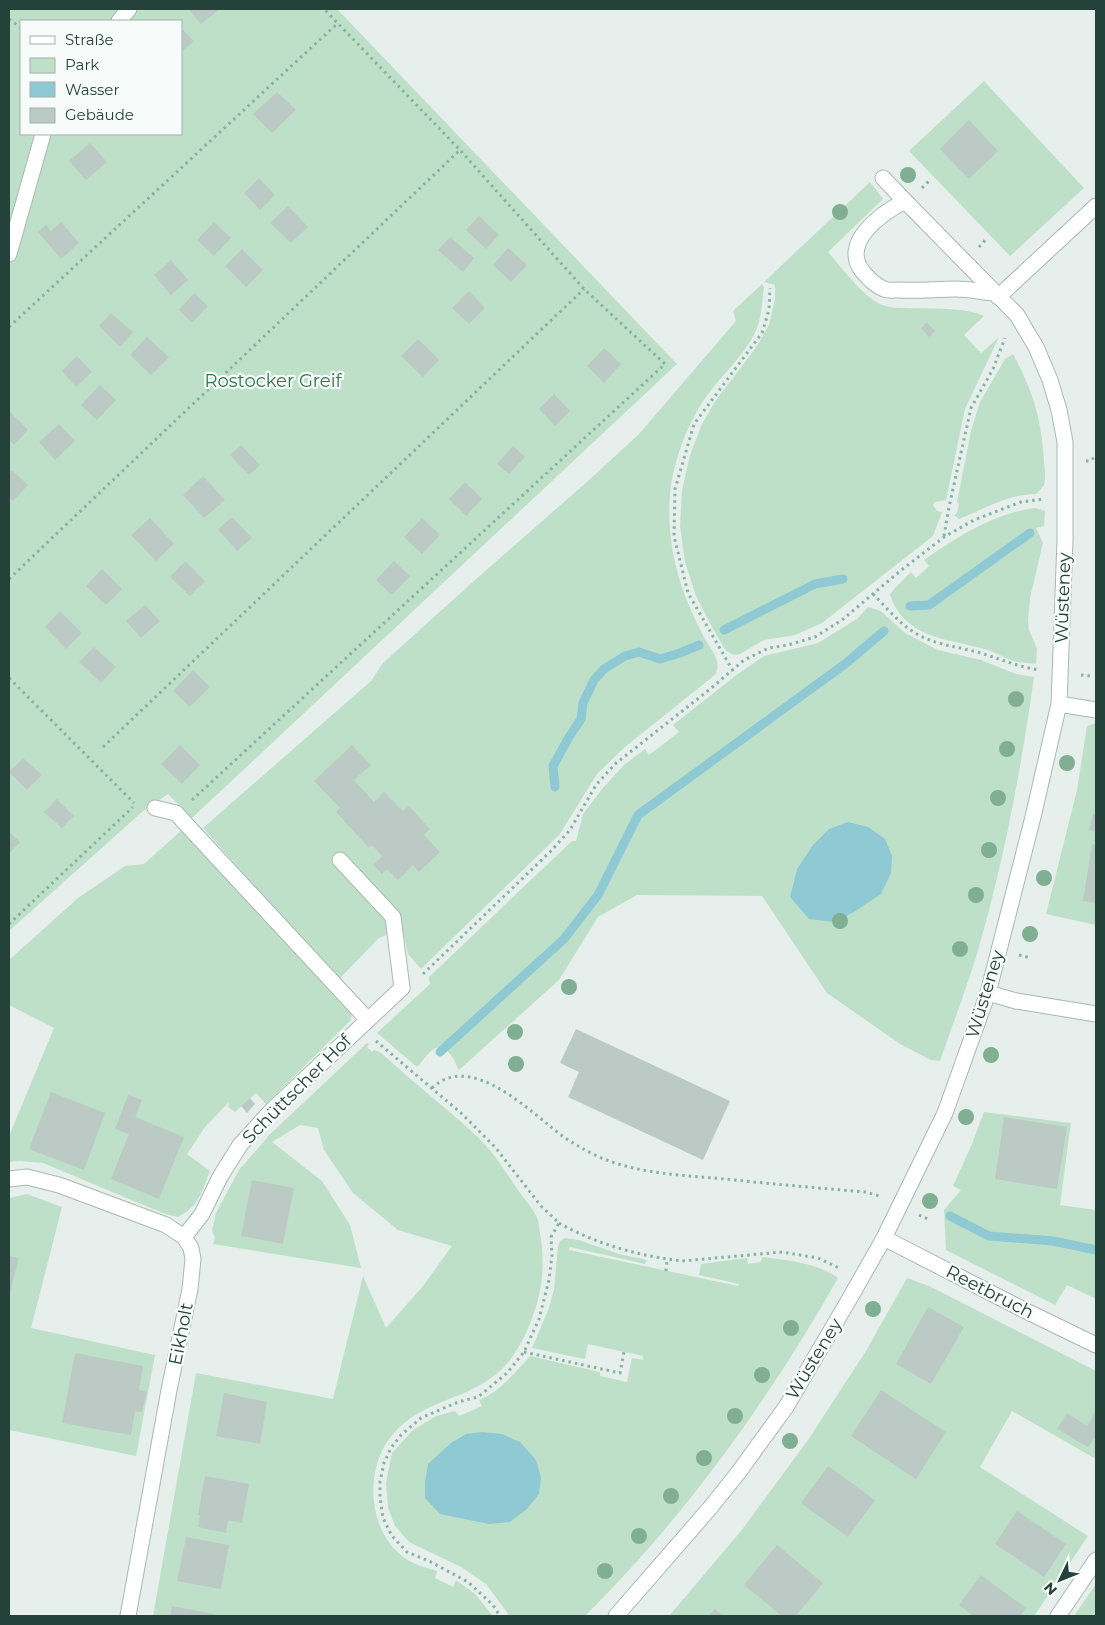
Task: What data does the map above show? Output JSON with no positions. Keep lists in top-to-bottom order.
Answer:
{
  "streets": {
    "street": [
      "Wüsteney",
      "Schüttscher Hof",
      "Reetbruch",
      "Eikholt"
    ]
  },
  "crossings": [
    ["Wüsteney", "Reetbruch"],
    ["Schüttscher Hof", "Eikholt"]
  ],
  "parks": ["Rostocker Greif"],
  "legend": [
    "Straße",
    "Park",
    "Wasser",
    "Gebäude"
  ],
  "north": "bottom left"
}
